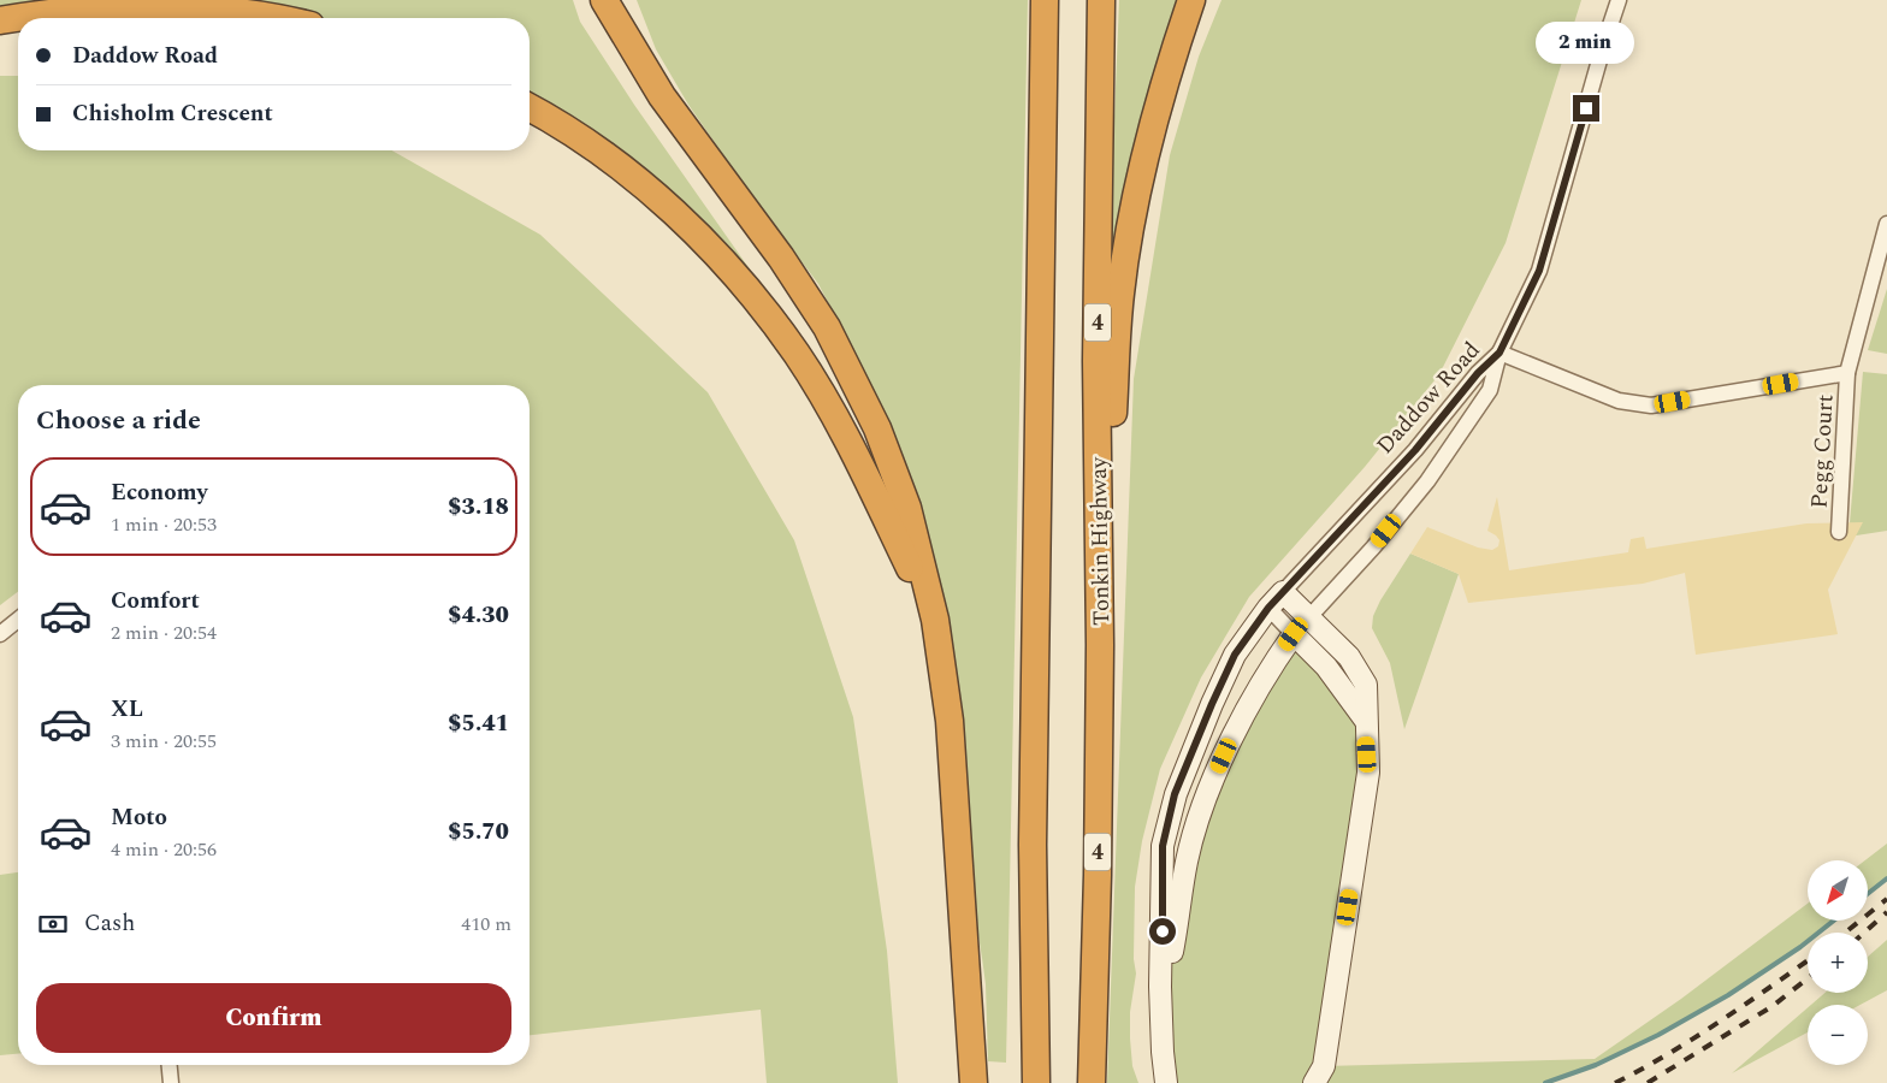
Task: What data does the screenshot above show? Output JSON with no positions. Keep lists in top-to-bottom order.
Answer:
{
  "streets": {
    "highway": ["4", "Tonkin Highway"],
    "main road": ["Daddow Road"],
    "street": ["Pegg Court"]
  },
  "north": "bottom left",
  "page": {
    "banner": ["Daddow Road", "Chisholm Crescent"],
    "bubble": "2 min",
    "heading": "Choose a ride",
    "list": [
      {
        "name": "Economy",
        "note": "1 min · 20:53",
        "value": "$3.18"
      },
      {
        "name": "Comfort",
        "note": "2 min · 20:54",
        "value": "$4.30"
      },
      {
        "name": "XL",
        "note": "3 min · 20:55",
        "value": "$5.41"
      },
      {
        "name": "Moto",
        "note": "4 min · 20:56",
        "value": "$5.70"
      }
    ],
    "map_buttons": ["+", "−"],
    "pay": ["Cash", "410 m"],
    "buttons": "Confirm"
  }
}
